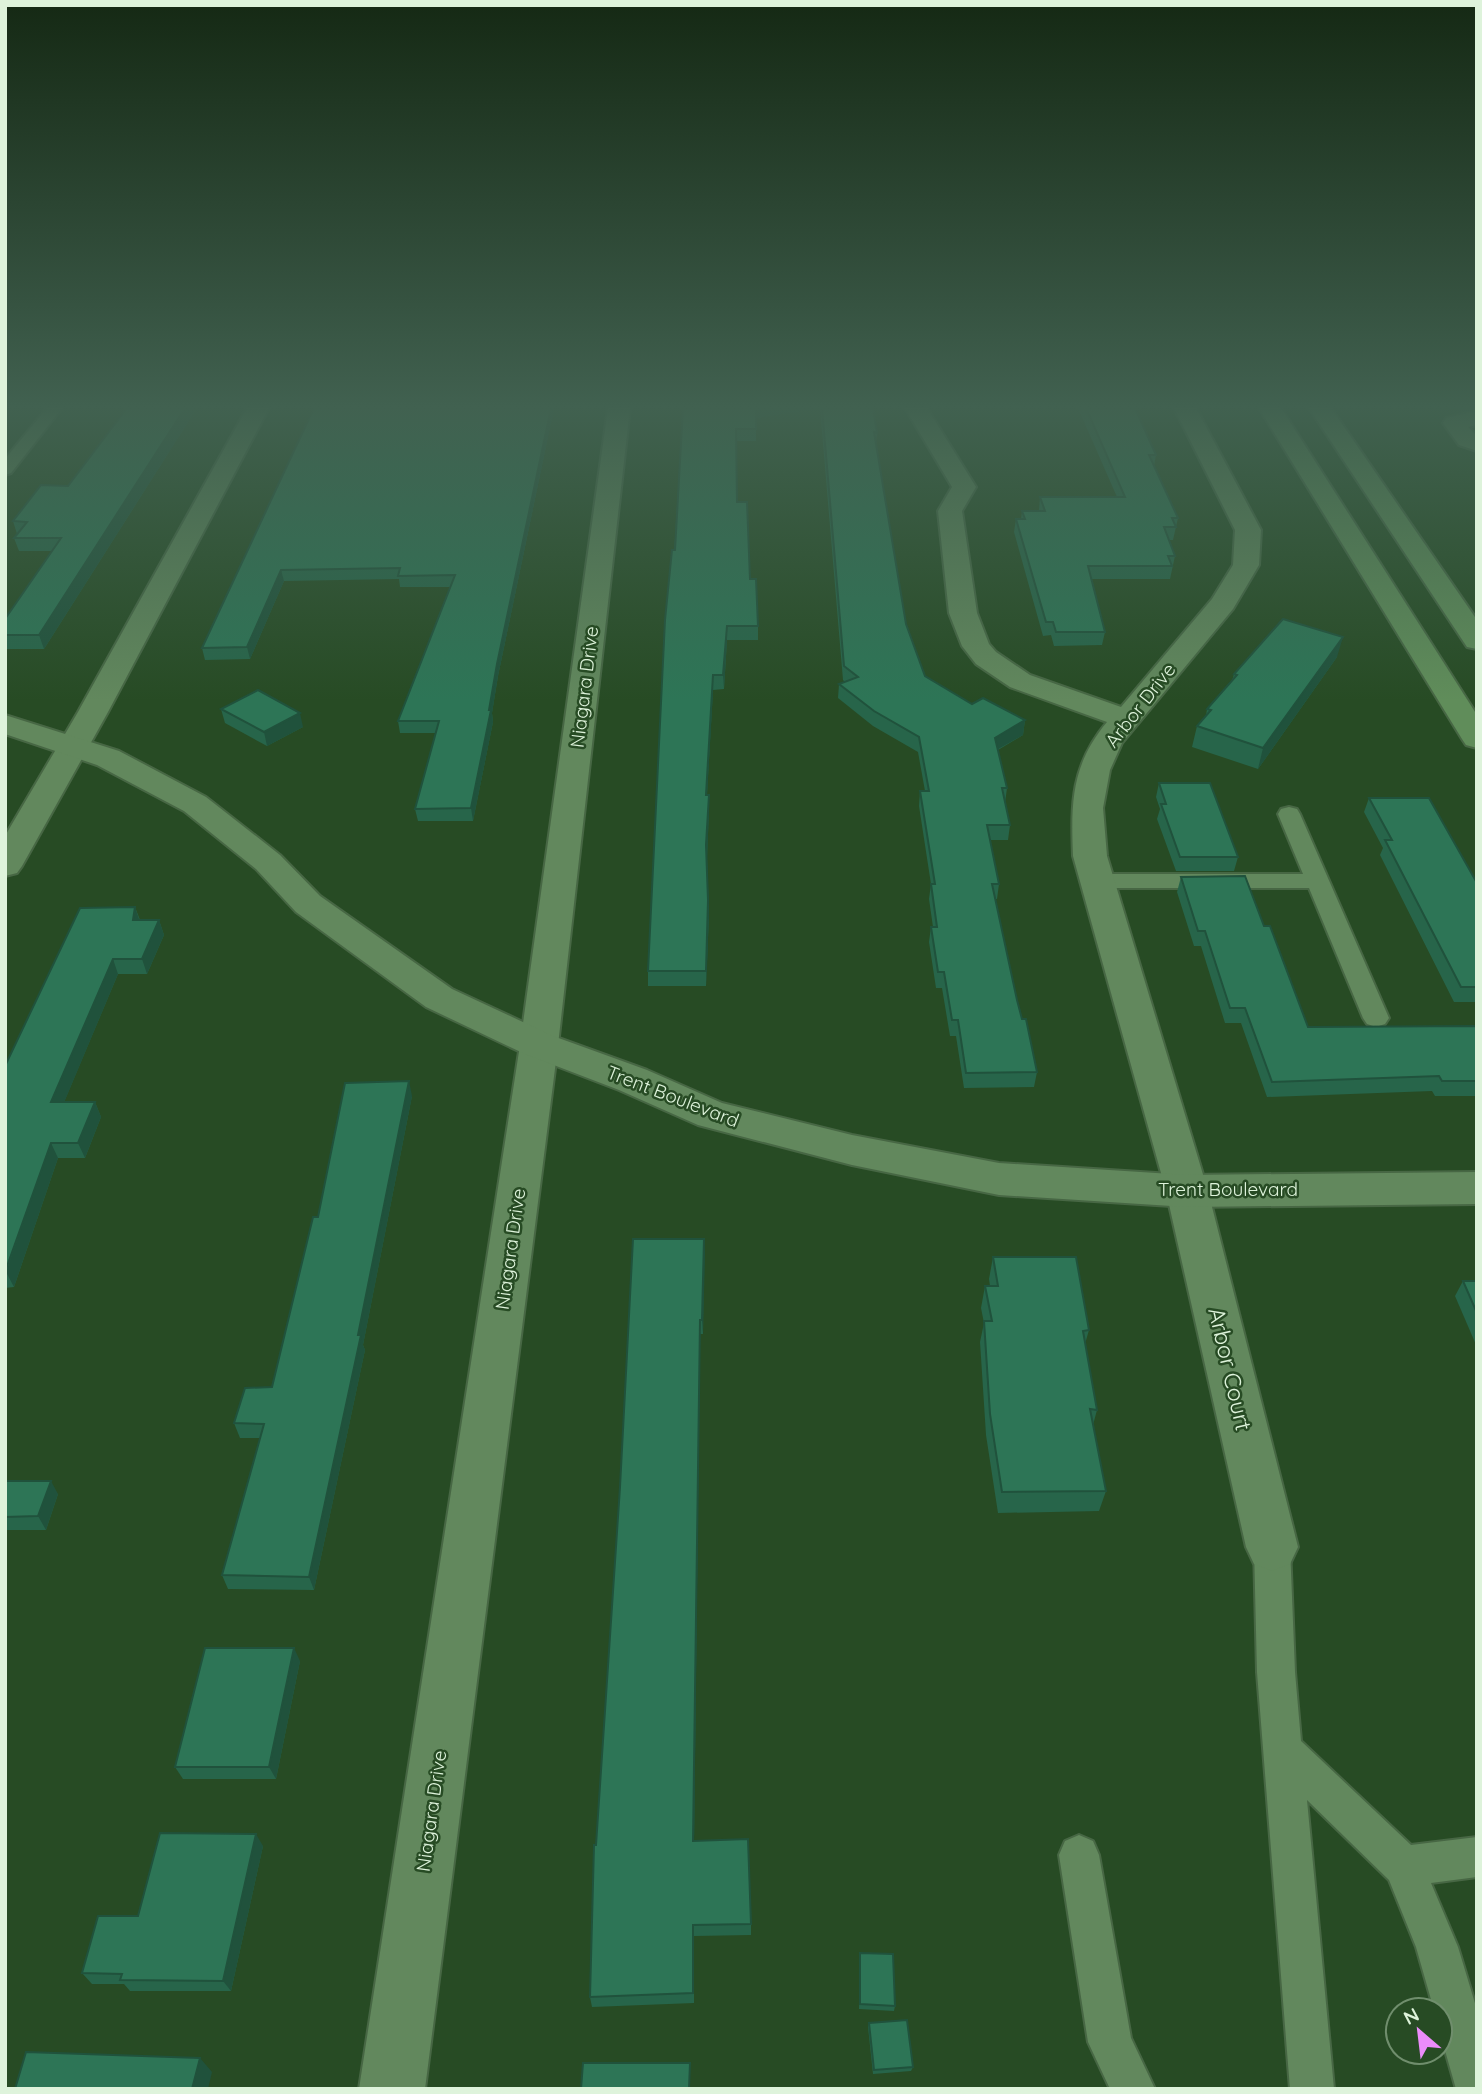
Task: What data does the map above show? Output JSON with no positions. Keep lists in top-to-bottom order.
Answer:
{
  "streets": {
    "street": [
      "Niagara Drive",
      "Arbor Drive",
      "Trent Boulevard",
      "Arbor Court"
    ]
  },
  "crossings": [
    ["Niagara Drive", "Trent Boulevard"],
    ["Arbor Drive", "Trent Boulevard"],
    ["Arbor Drive", "Arbor Court"],
    ["Trent Boulevard", "Arbor Court"]
  ],
  "north": "top left"
}
